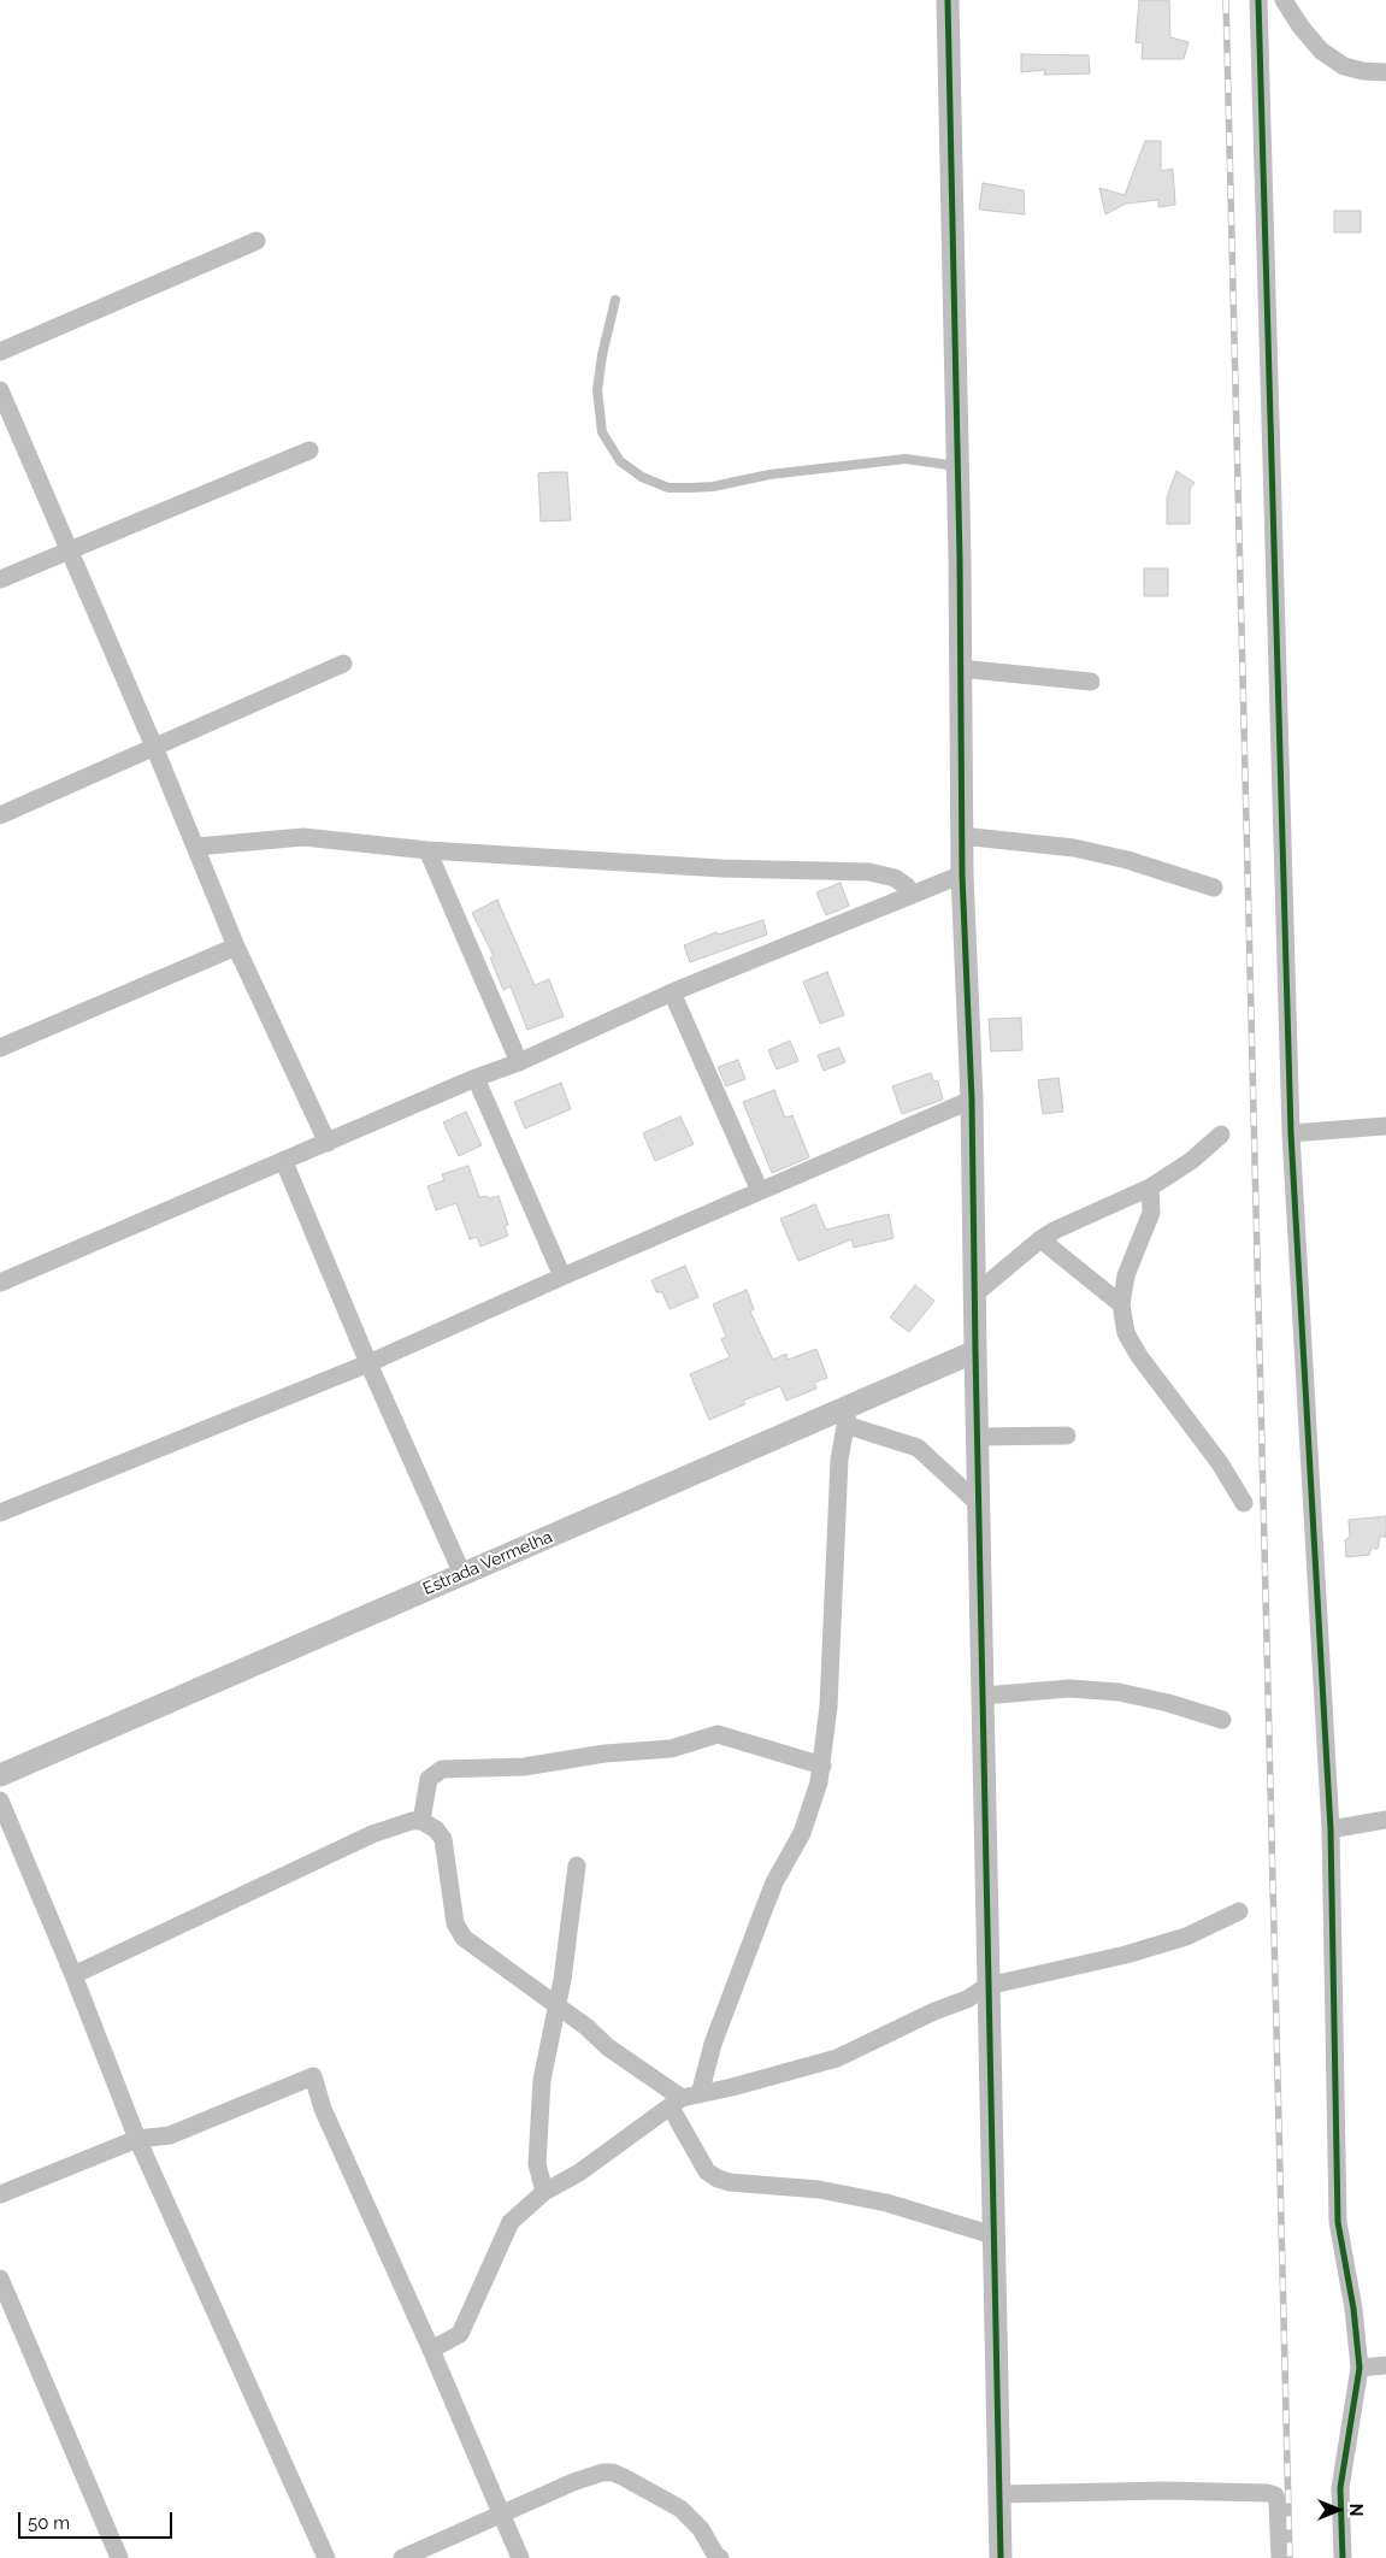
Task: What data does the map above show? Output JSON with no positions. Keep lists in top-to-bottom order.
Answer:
{
  "streets": {
    "street": ["Estrada Vermelha"]
  },
  "scale_bar": "50 m",
  "north": "right"
}
